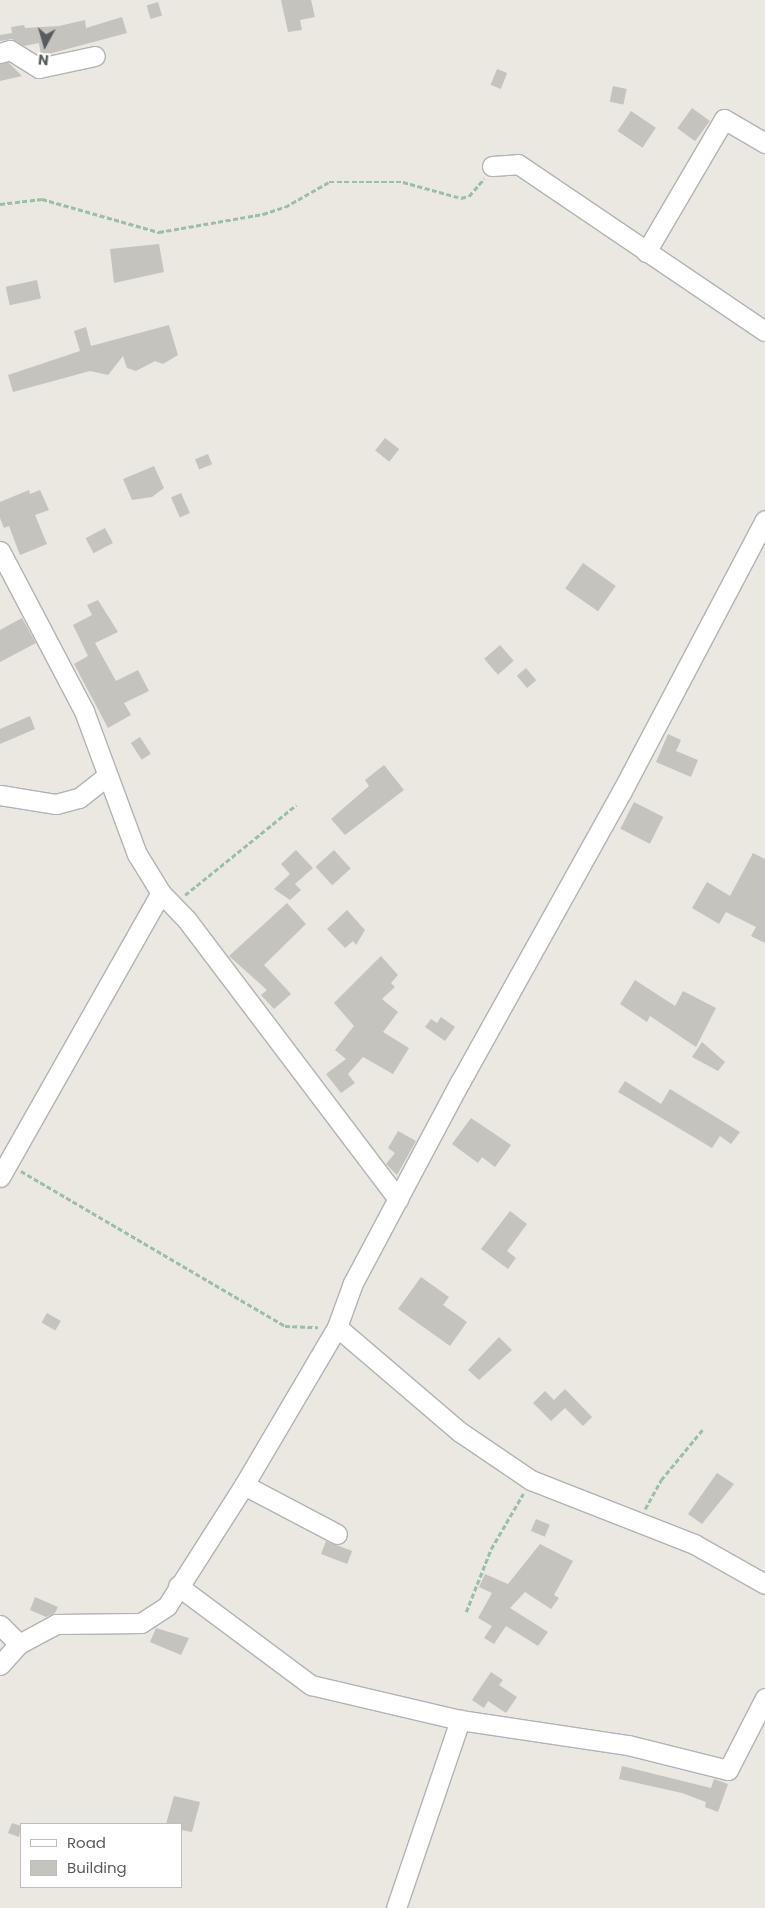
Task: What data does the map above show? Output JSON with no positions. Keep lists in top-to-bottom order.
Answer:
{
  "legend": ["Road", "Building"],
  "north": "bottom"
}
